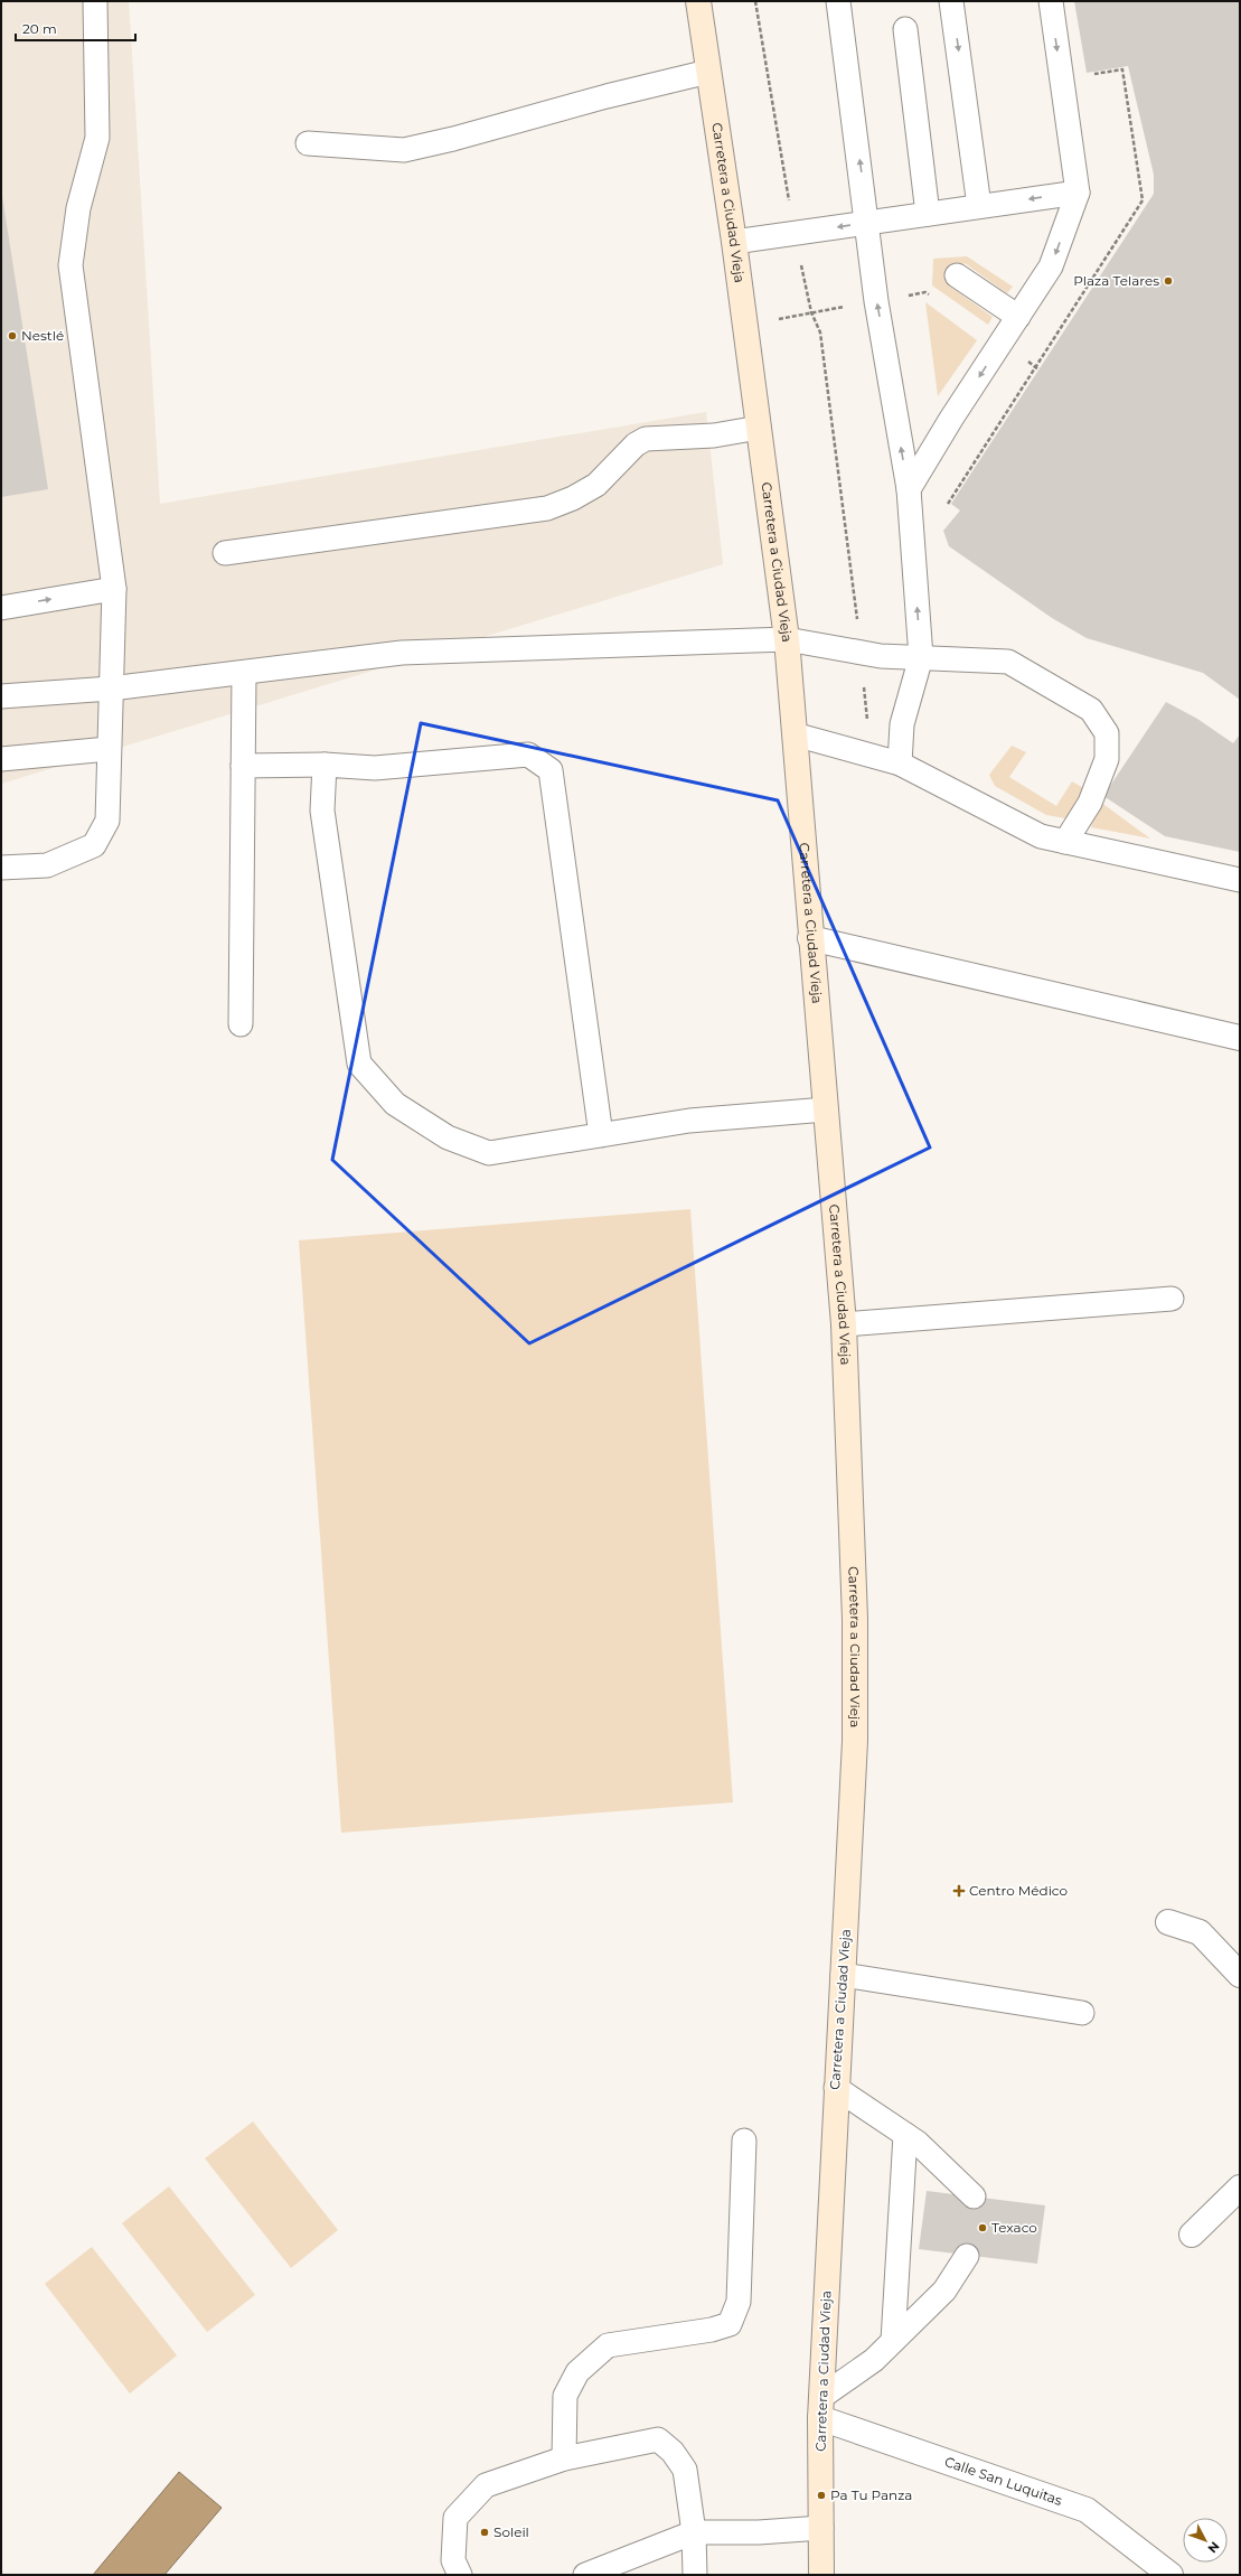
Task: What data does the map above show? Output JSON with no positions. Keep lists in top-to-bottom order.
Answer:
{
  "streets": {
    "main road": ["Carretera a Ciudad Vieja"],
    "street": ["Calle San Luquitas"]
  },
  "crossings": [
    ["Carretera a Ciudad Vieja", "Calle San Luquitas"]
  ],
  "places": {
    "other": [
      "Plaza Telares",
      "Nestlé",
      "Texaco",
      "Pa Tu Panza",
      "Soleil"
    ],
    "health": ["Centro Médico"]
  },
  "scale_bar": "20 m",
  "north": "bottom right"
}
